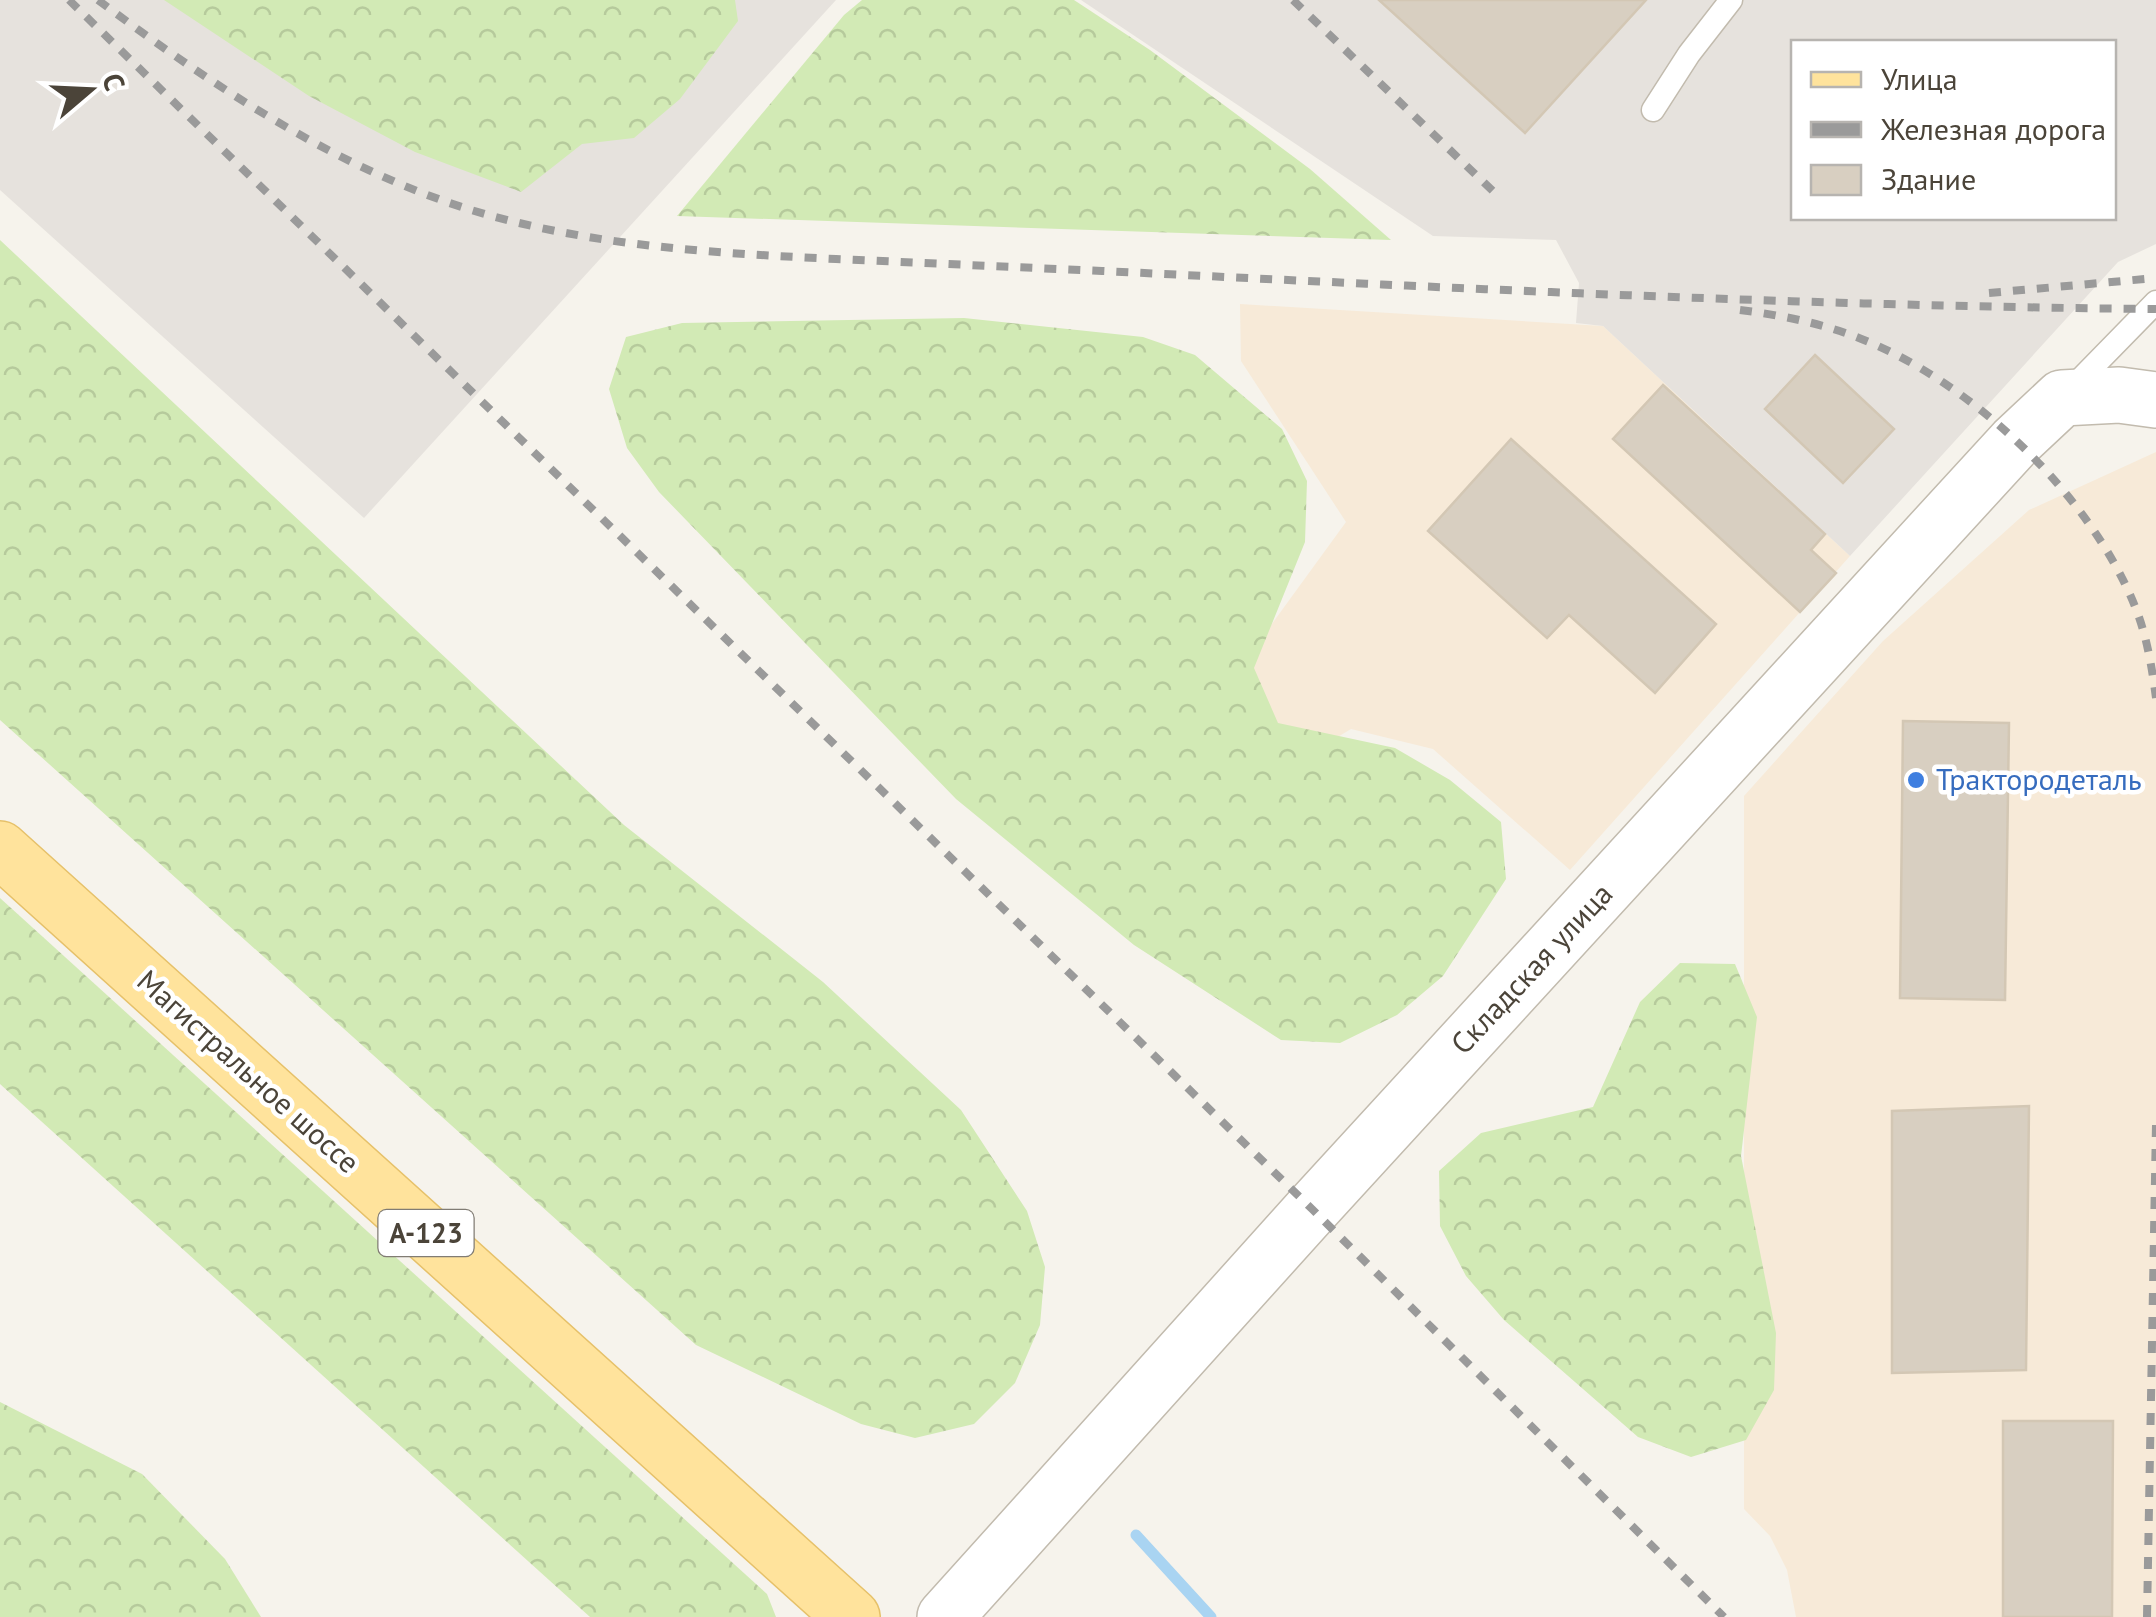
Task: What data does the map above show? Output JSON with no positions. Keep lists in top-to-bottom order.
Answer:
{
  "streets": {
    "main road": ["Магистральное шоссе", "А-123"],
    "street": ["Складская улица"]
  },
  "places": ["Трактородеталь"],
  "legend": ["Улица", "Железная дорога", "Здание"],
  "north": "right"
}
